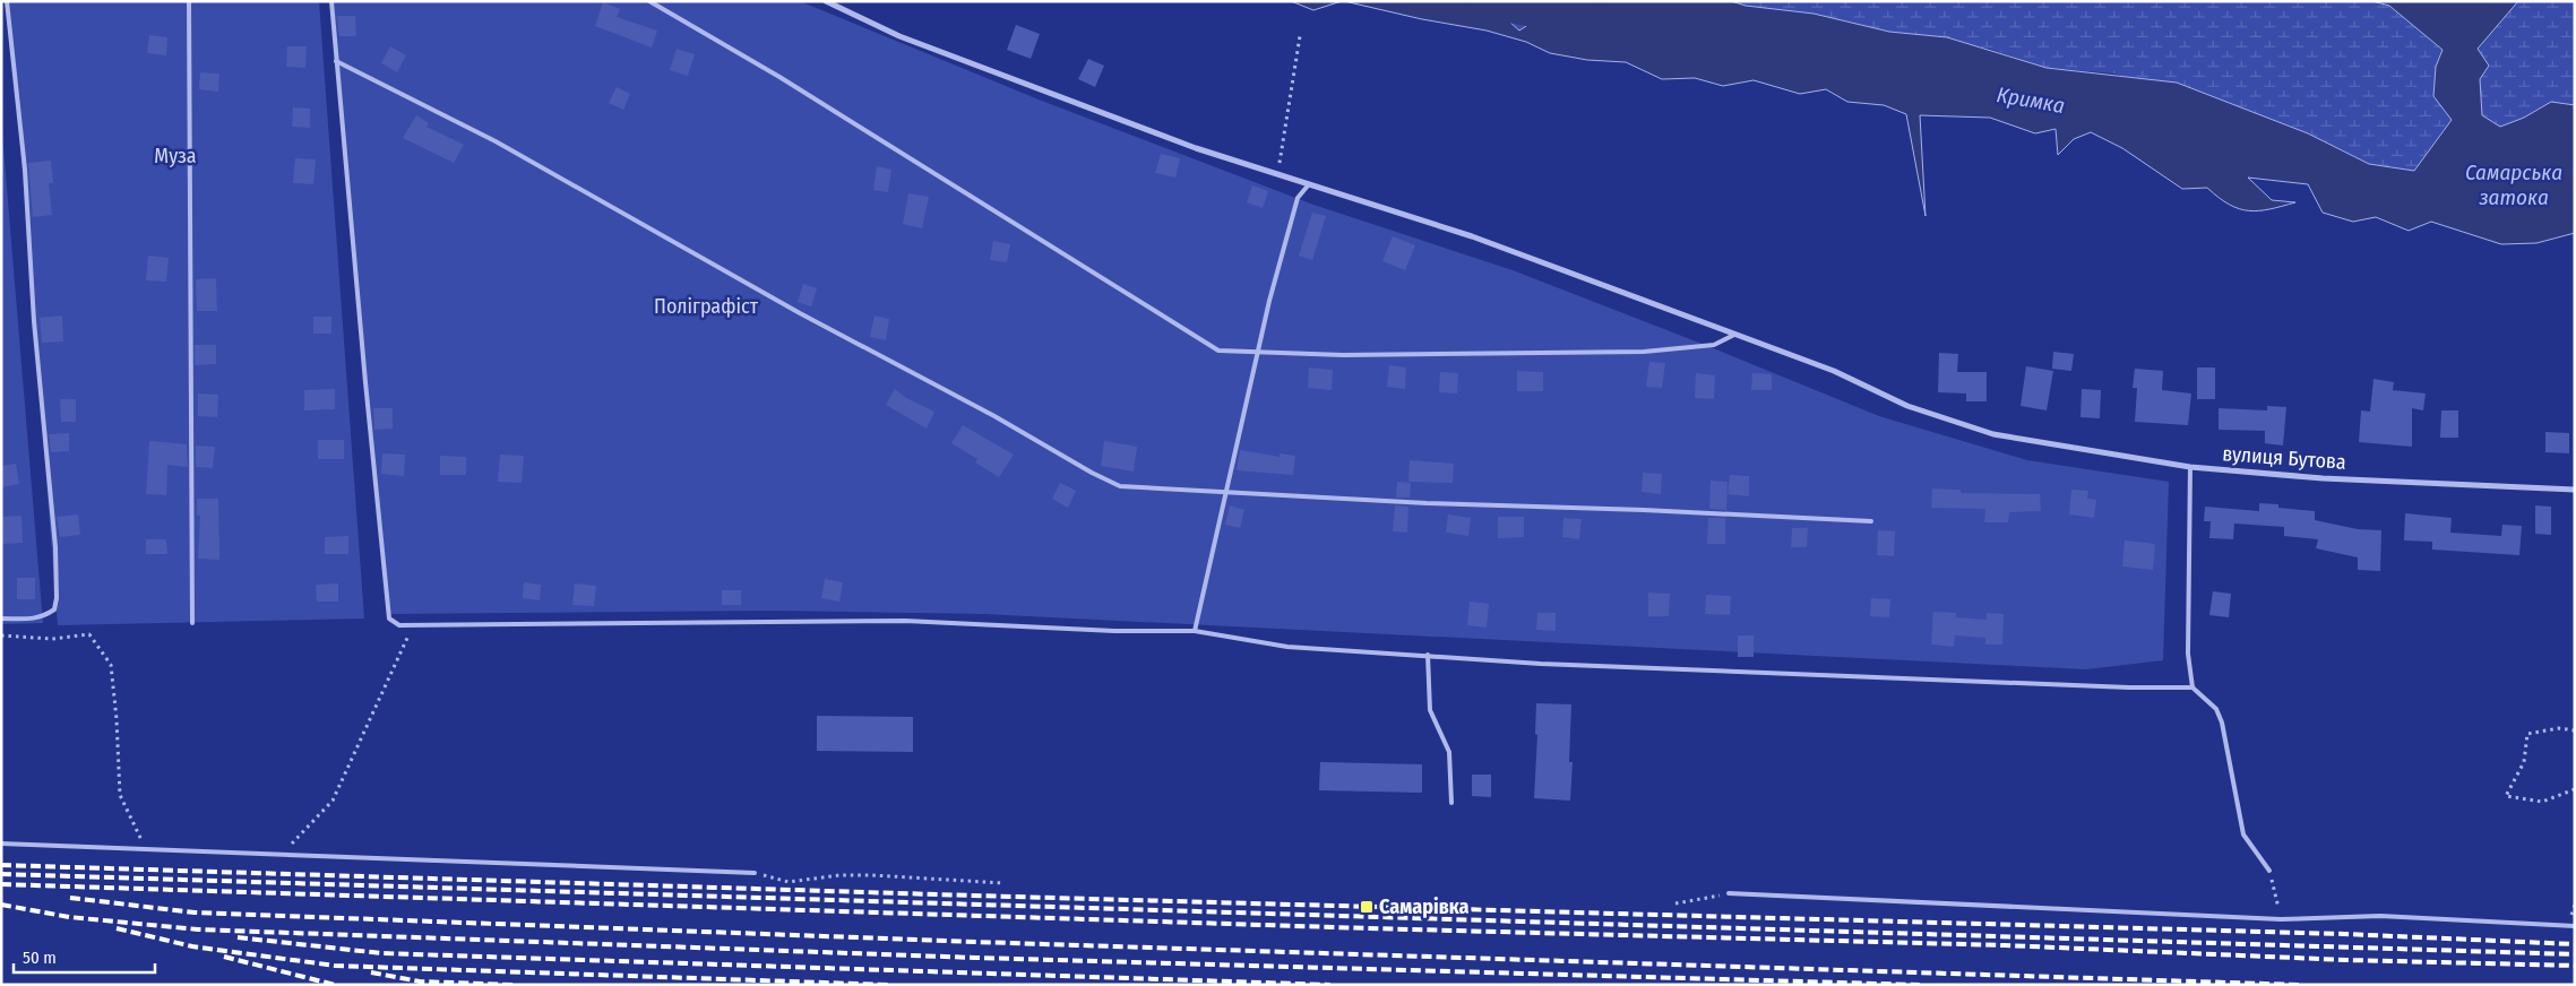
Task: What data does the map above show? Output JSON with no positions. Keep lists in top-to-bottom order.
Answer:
{
  "streets": {
    "street": ["вулиця Бутова"]
  },
  "water": ["Кримка", "Самарська затока"],
  "parks": ["Муза", "Поліграфіст"],
  "places": {
    "transit": ["Самарівка"]
  },
  "scale_bar": "50 m"
}
